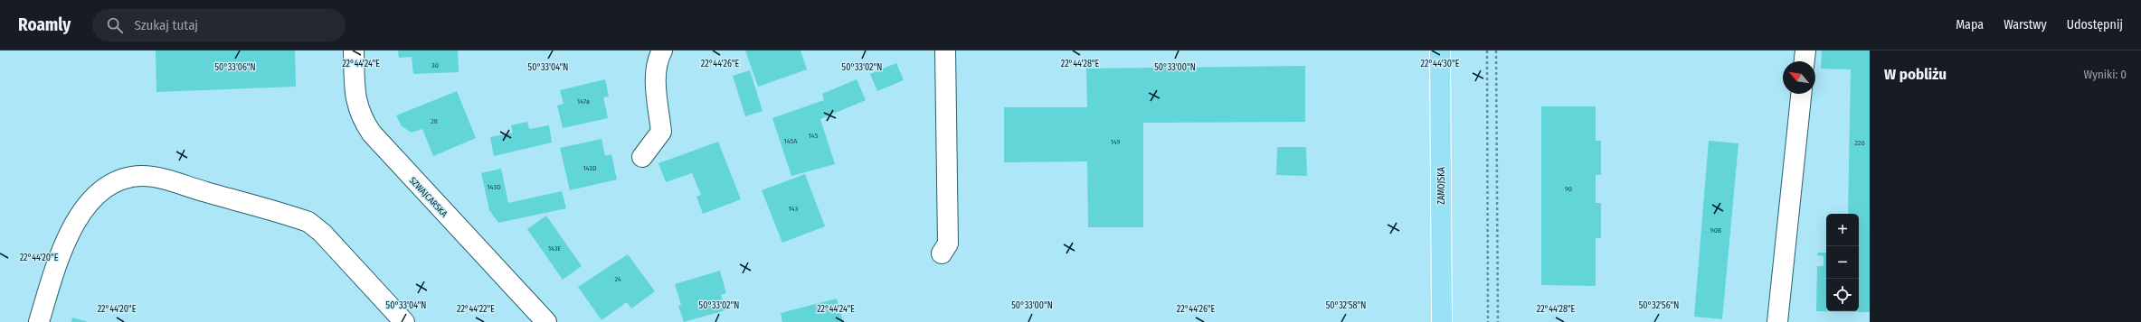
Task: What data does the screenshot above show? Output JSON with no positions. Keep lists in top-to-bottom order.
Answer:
{
  "streets": {
    "main road": ["ZAMOJSKA"],
    "street": ["SZWAJCARSKA"]
  },
  "house_numbers": [
    "30",
    "147a",
    "28",
    "145",
    "145A",
    "149",
    "220",
    "143D",
    "143D",
    "90",
    "143",
    "90B",
    "143E",
    "24"
  ],
  "north": "top left",
  "page": {
    "header": "Roamly",
    "search": "Szukaj tutaj",
    "nav": ["Mapa", "Warstwy", "Udostępnij"],
    "heading": ["W pobliżu", "Wyniki: 0"],
    "map_buttons": ["+", "−"]
  },
  "coordinates": [
    "22°44'28\"E",
    "22°44'30\"E",
    "22°44'24\"E",
    "22°44'26\"E",
    "50°33'06\"N",
    "50°33'04\"N",
    "50°33'02\"N",
    "50°33'00\"N",
    "22°44'20\"E",
    "50°32'58\"N",
    "50°32'56\"N",
    "22°44'22\"E"
  ]
}
